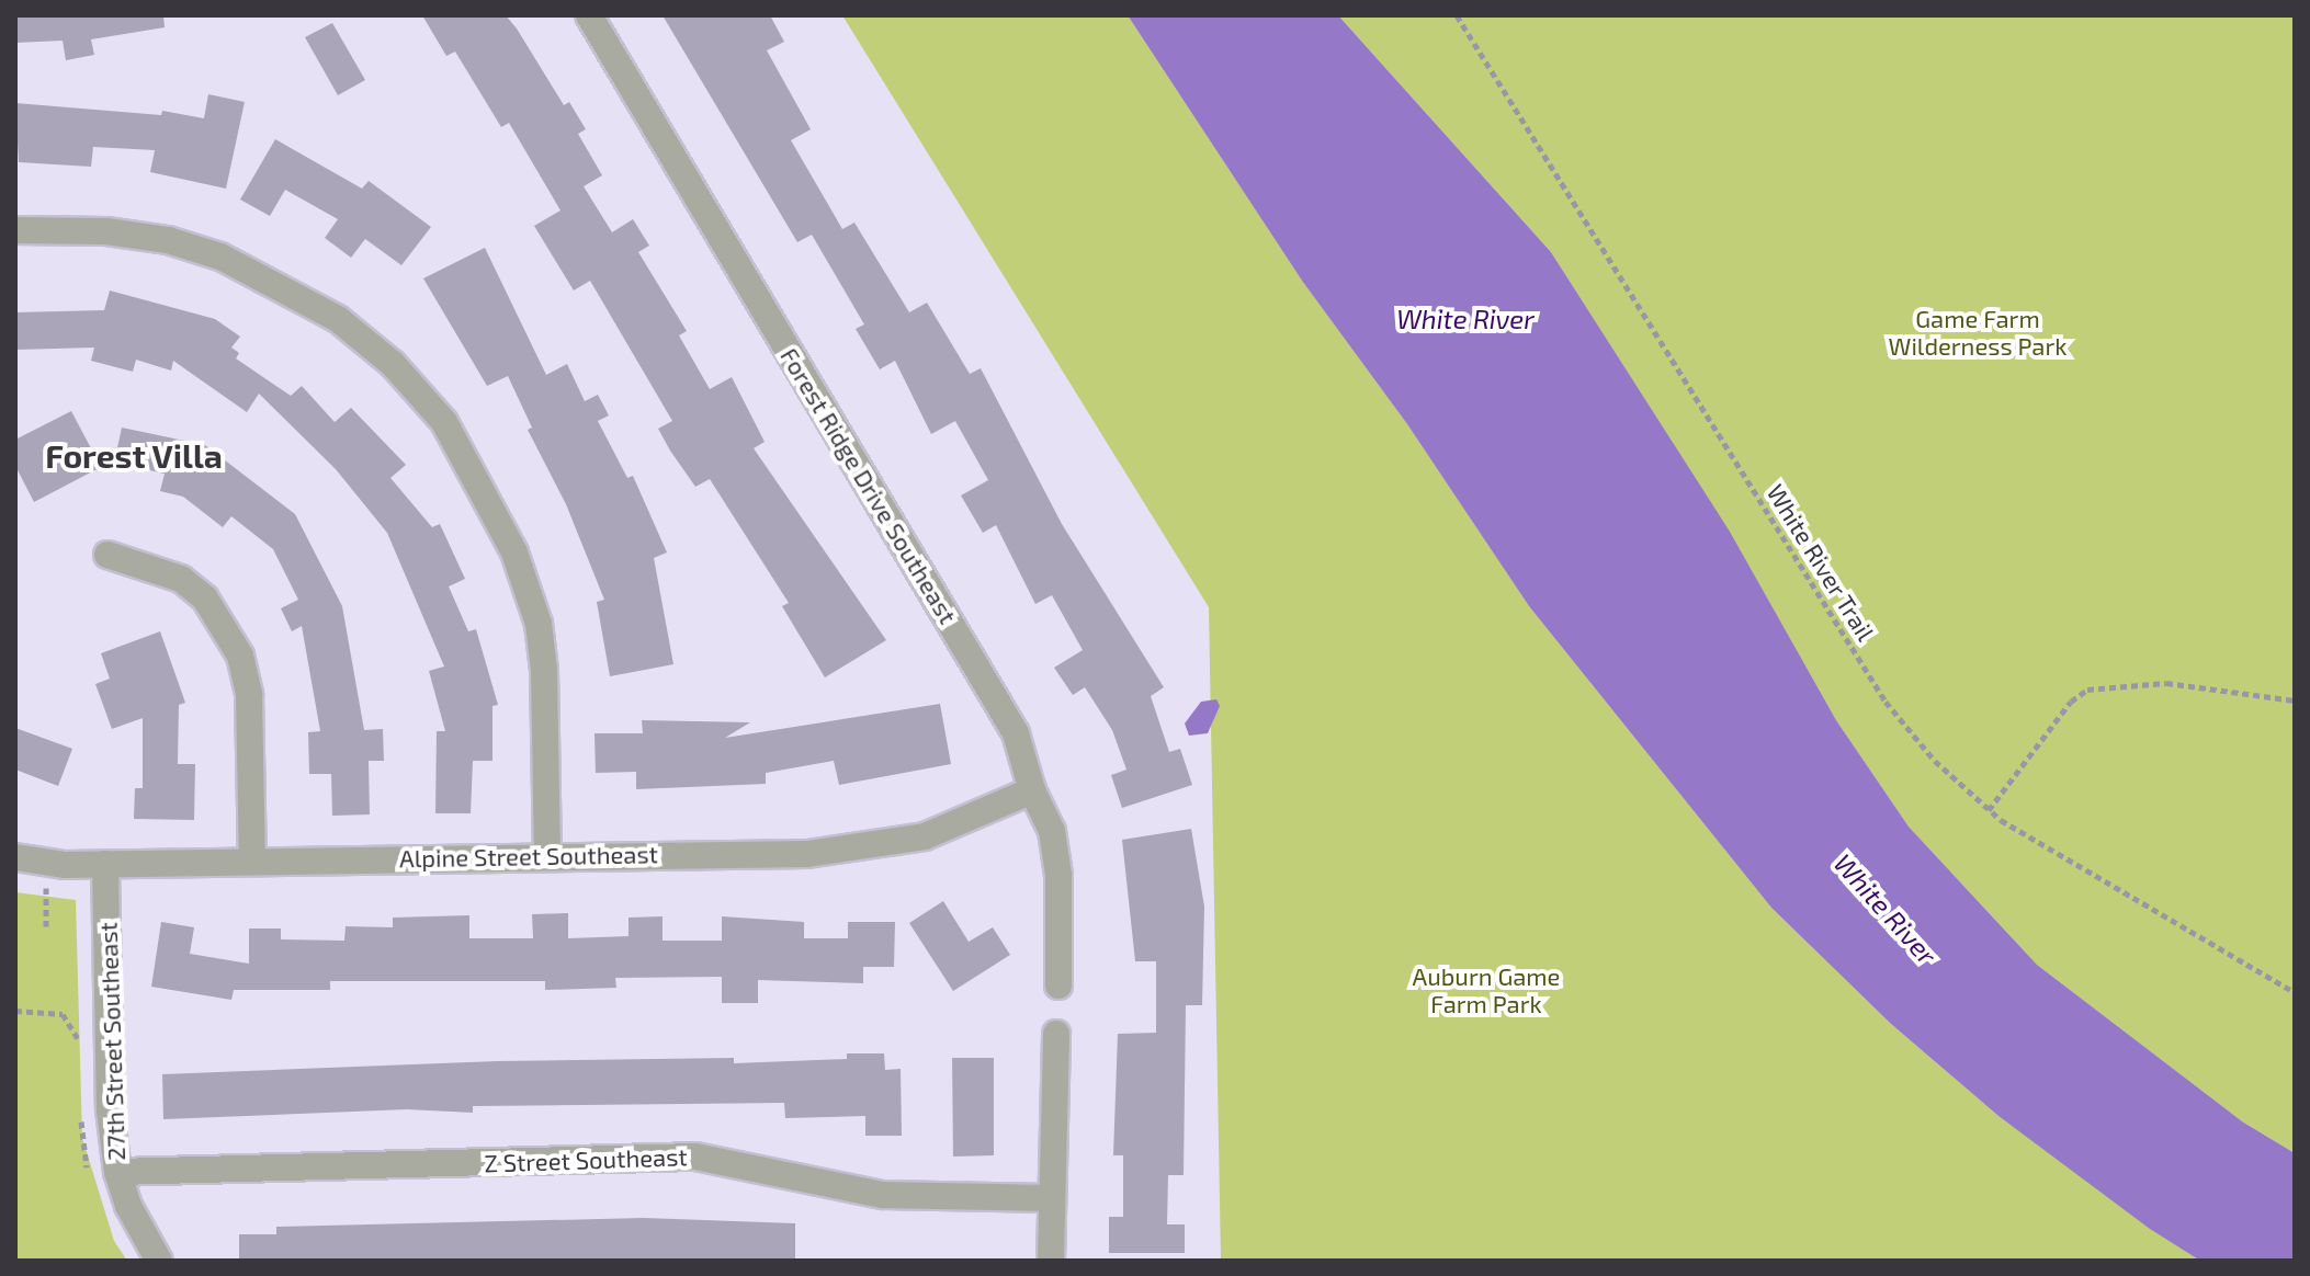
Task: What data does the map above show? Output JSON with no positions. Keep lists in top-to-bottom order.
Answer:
{
  "streets": {
    "street": [
      "Forest Ridge Drive Southeast",
      "Alpine Street Southeast",
      "27th Street Southeast",
      "Z Street Southeast"
    ],
    "path": ["White River Trail"]
  },
  "crossings": [
    ["Forest Ridge Drive Southeast", "Alpine Street Southeast"],
    ["Alpine Street Southeast", "27th Street Southeast"],
    ["27th Street Southeast", "Z Street Southeast"]
  ],
  "districts": ["Forest Villa"],
  "water": ["White River"],
  "parks": ["Game Farm Wilderness Park", "Auburn Game Farm Park"]
}
